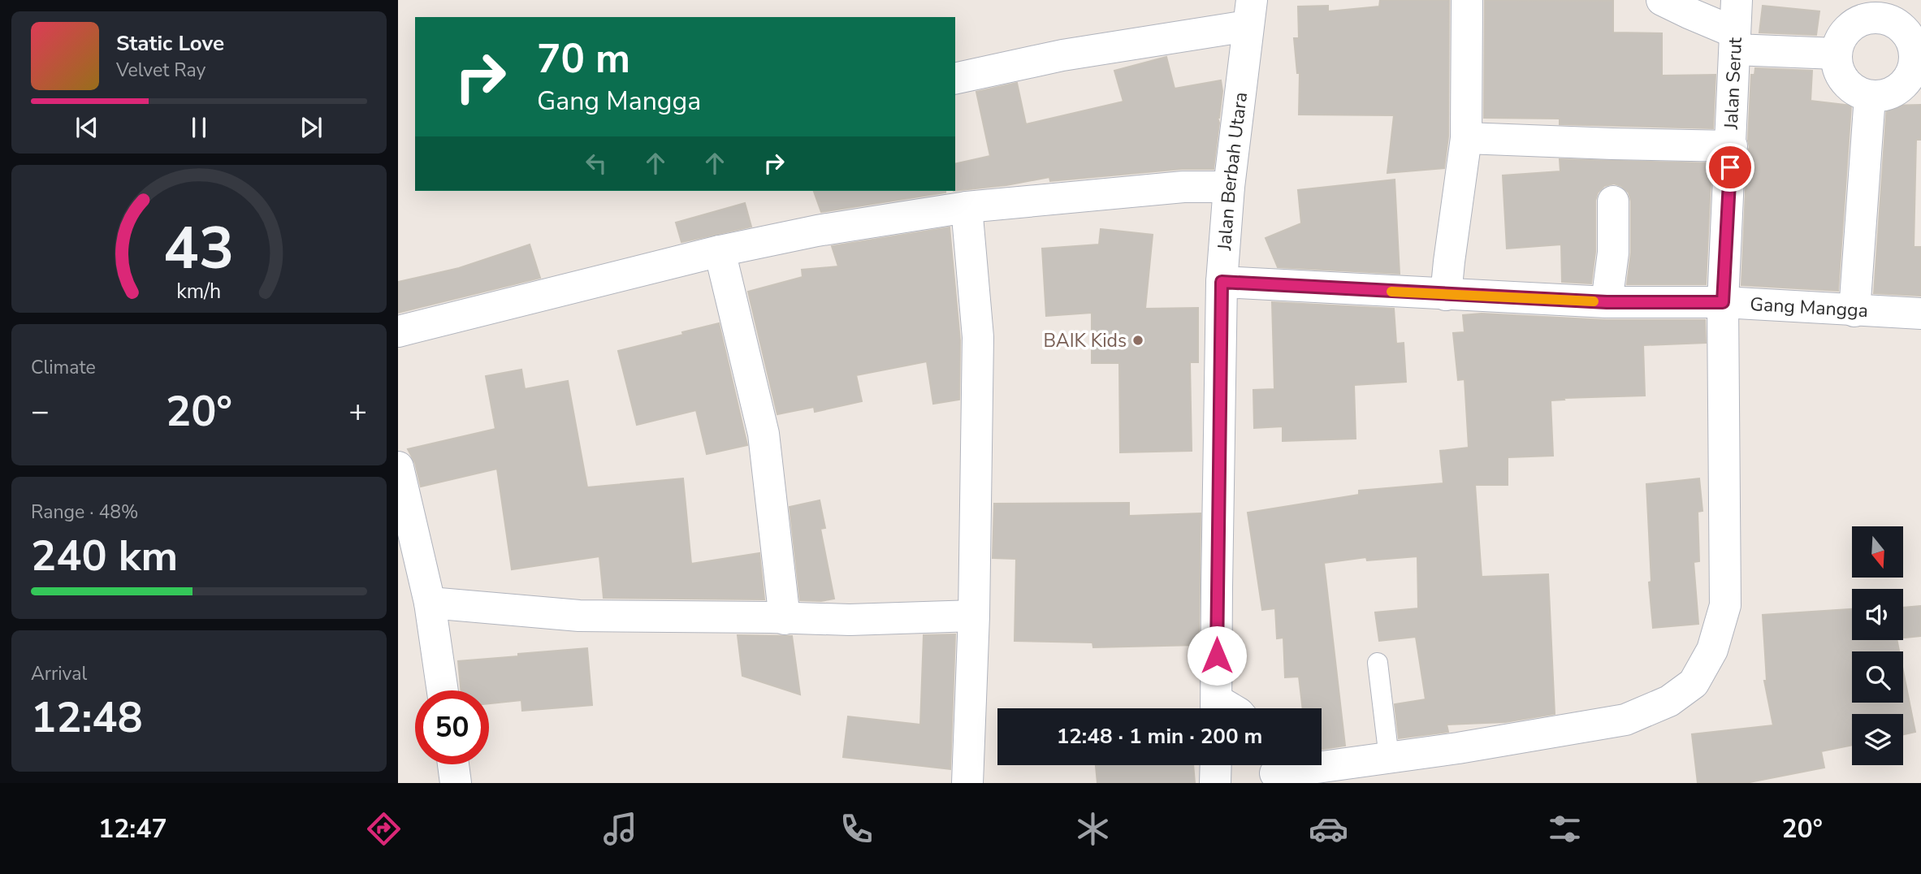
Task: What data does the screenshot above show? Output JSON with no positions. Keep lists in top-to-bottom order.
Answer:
{
  "streets": {
    "street": ["Jalan Serut", "Jalan Berbah Utara", "Gang Mangga"]
  },
  "crossings": [
    ["Jalan Serut", "Gang Mangga"],
    ["Jalan Berbah Utara", "Gang Mangga"]
  ],
  "places": ["BAIK Kids"],
  "north": "bottom",
  "page": {
    "turn": ["70 m", "Gang Mangga"],
    "song": ["Static Love", "Velvet Ray"],
    "tile": [
      "Climate",
      ["Range · 48%", "240 km"],
      ["Arrival", "12:48"]
    ],
    "heat": ["−", "20°", "+"],
    "limit": "50",
    "trip": "12:48 · 1 min · 200 m",
    "tabs": ["12:47", "20°"],
    "gauge": ["43", "km/h"]
  }
}
